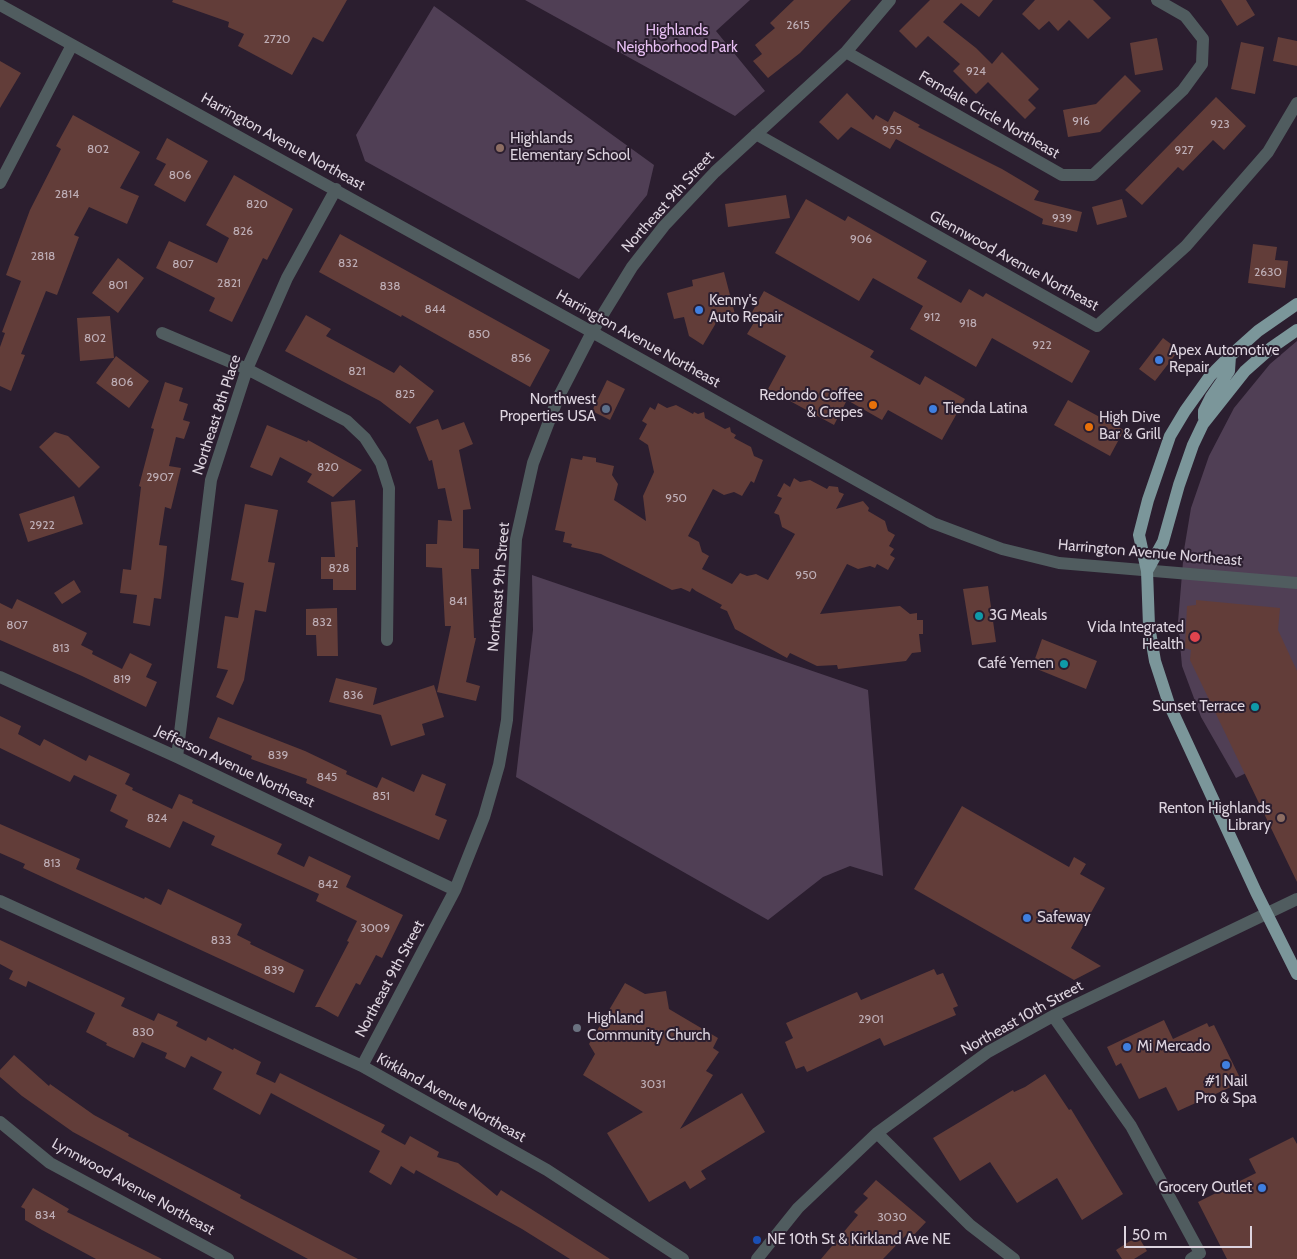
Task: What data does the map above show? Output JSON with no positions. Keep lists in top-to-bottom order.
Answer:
{
  "streets": {
    "street": [
      "Ferndale Circle Northeast",
      "Harrington Avenue Northeast",
      "Northeast 9th Street",
      "Glennwood Avenue Northeast",
      "Northeast 8th Place",
      "Jefferson Avenue Northeast",
      "Northeast 10th Street",
      "Kirkland Avenue Northeast",
      "Lynnwood Avenue Northeast"
    ]
  },
  "crossings": [
    ["Ferndale Circle Northeast", "Northeast 9th Street"],
    ["Harrington Avenue Northeast", "Northeast 9th Street"],
    ["Harrington Avenue Northeast", "Northeast 8th Place"],
    ["Northeast 9th Street", "Glennwood Avenue Northeast"],
    ["Northeast 9th Street", "Jefferson Avenue Northeast"],
    ["Northeast 9th Street", "Kirkland Avenue Northeast"],
    ["Northeast 8th Place", "Jefferson Avenue Northeast"]
  ],
  "parks": ["Highlands Neighborhood Park"],
  "places": [
    "Highlands Elementary School",
    "Kenny's Auto Repair",
    "Apex Automotive Repair",
    "Redondo Coffee & Crepes",
    "Northwest Properties USA",
    "Tienda Latina",
    "High Dive Bar & Grill",
    "3G Meals",
    "Vida Integrated Health",
    "Café Yemen",
    "Sunset Terrace",
    "Renton Highlands Library",
    "Safeway",
    "Highland Community Church",
    "Mi Mercado",
    "#1 Nail Pro & Spa",
    "Grocery Outlet",
    "NE 10th St & Kirkland Ave NE"
  ],
  "house_numbers": [
    "2615",
    "2720",
    "924",
    "916",
    "923",
    "955",
    "802",
    "927",
    "806",
    "2814",
    "820",
    "939",
    "826",
    "906",
    "2818",
    "832",
    "807",
    "2630",
    "2821",
    "801",
    "838",
    "844",
    "912",
    "918",
    "850",
    "802",
    "922",
    "856",
    "821",
    "806",
    "825",
    "820",
    "2907",
    "950",
    "2922",
    "828",
    "950",
    "841",
    "832",
    "807",
    "813",
    "819",
    "836",
    "839",
    "845",
    "851",
    "824",
    "813",
    "842",
    "3009",
    "833",
    "839",
    "2901",
    "830",
    "3031",
    "834",
    "3030"
  ],
  "scale_bar": "50 m"
}
